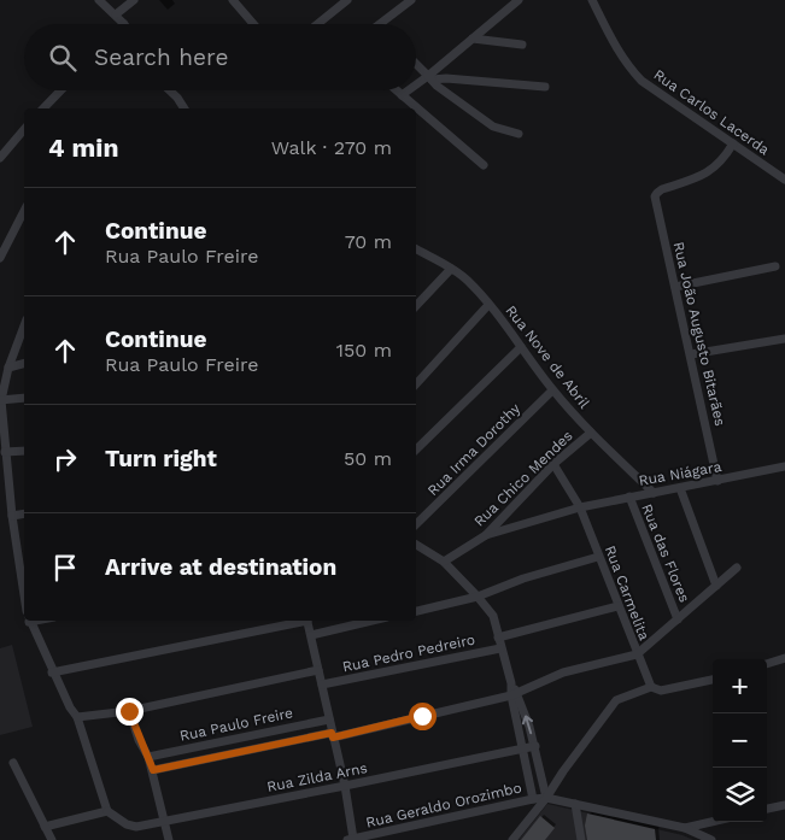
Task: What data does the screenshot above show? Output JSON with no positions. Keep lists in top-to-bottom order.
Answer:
{
  "streets": {
    "street": [
      "Rua Carlos Lacerda",
      "Rua João Augusto Bitarães",
      "Rua Nove de Abril",
      "Rua Irma Dorothy",
      "Rua Niágara",
      "Rua Chico Mendes",
      "Rua das Flores",
      "Rua Carmelita",
      "Rua Pedro Pedreiro",
      "Rua Paulo Freire",
      "Rua Zilda Arns",
      "Rua Geraldo Orozimbo"
    ]
  },
  "crossings": [
    ["Rua Carlos Lacerda", "Rua João Augusto Bitarães"],
    ["Rua João Augusto Bitarães", "Rua Niágara"],
    ["Rua Nove de Abril", "Rua Irma Dorothy"],
    ["Rua Nove de Abril", "Rua Niágara"],
    ["Rua Nove de Abril", "Rua Chico Mendes"],
    ["Rua Niágara", "Rua Chico Mendes"],
    ["Rua Niágara", "Rua das Flores"],
    ["Rua Niágara", "Rua Carmelita"],
    ["Rua Chico Mendes", "Rua Carmelita"],
    ["Rua Carmelita", "Rua Paulo Freire"]
  ],
  "page": {
    "search": "Search here",
    "heading": ["4 min", "Walk · 270 m"],
    "list": [
      ["Continue", "Rua Paulo Freire", "70 m"],
      ["Continue", "Rua Paulo Freire", "150 m"],
      ["Turn right", "50 m"],
      "Arrive at destination"
    ],
    "map_buttons": ["+", "−"]
  }
}
